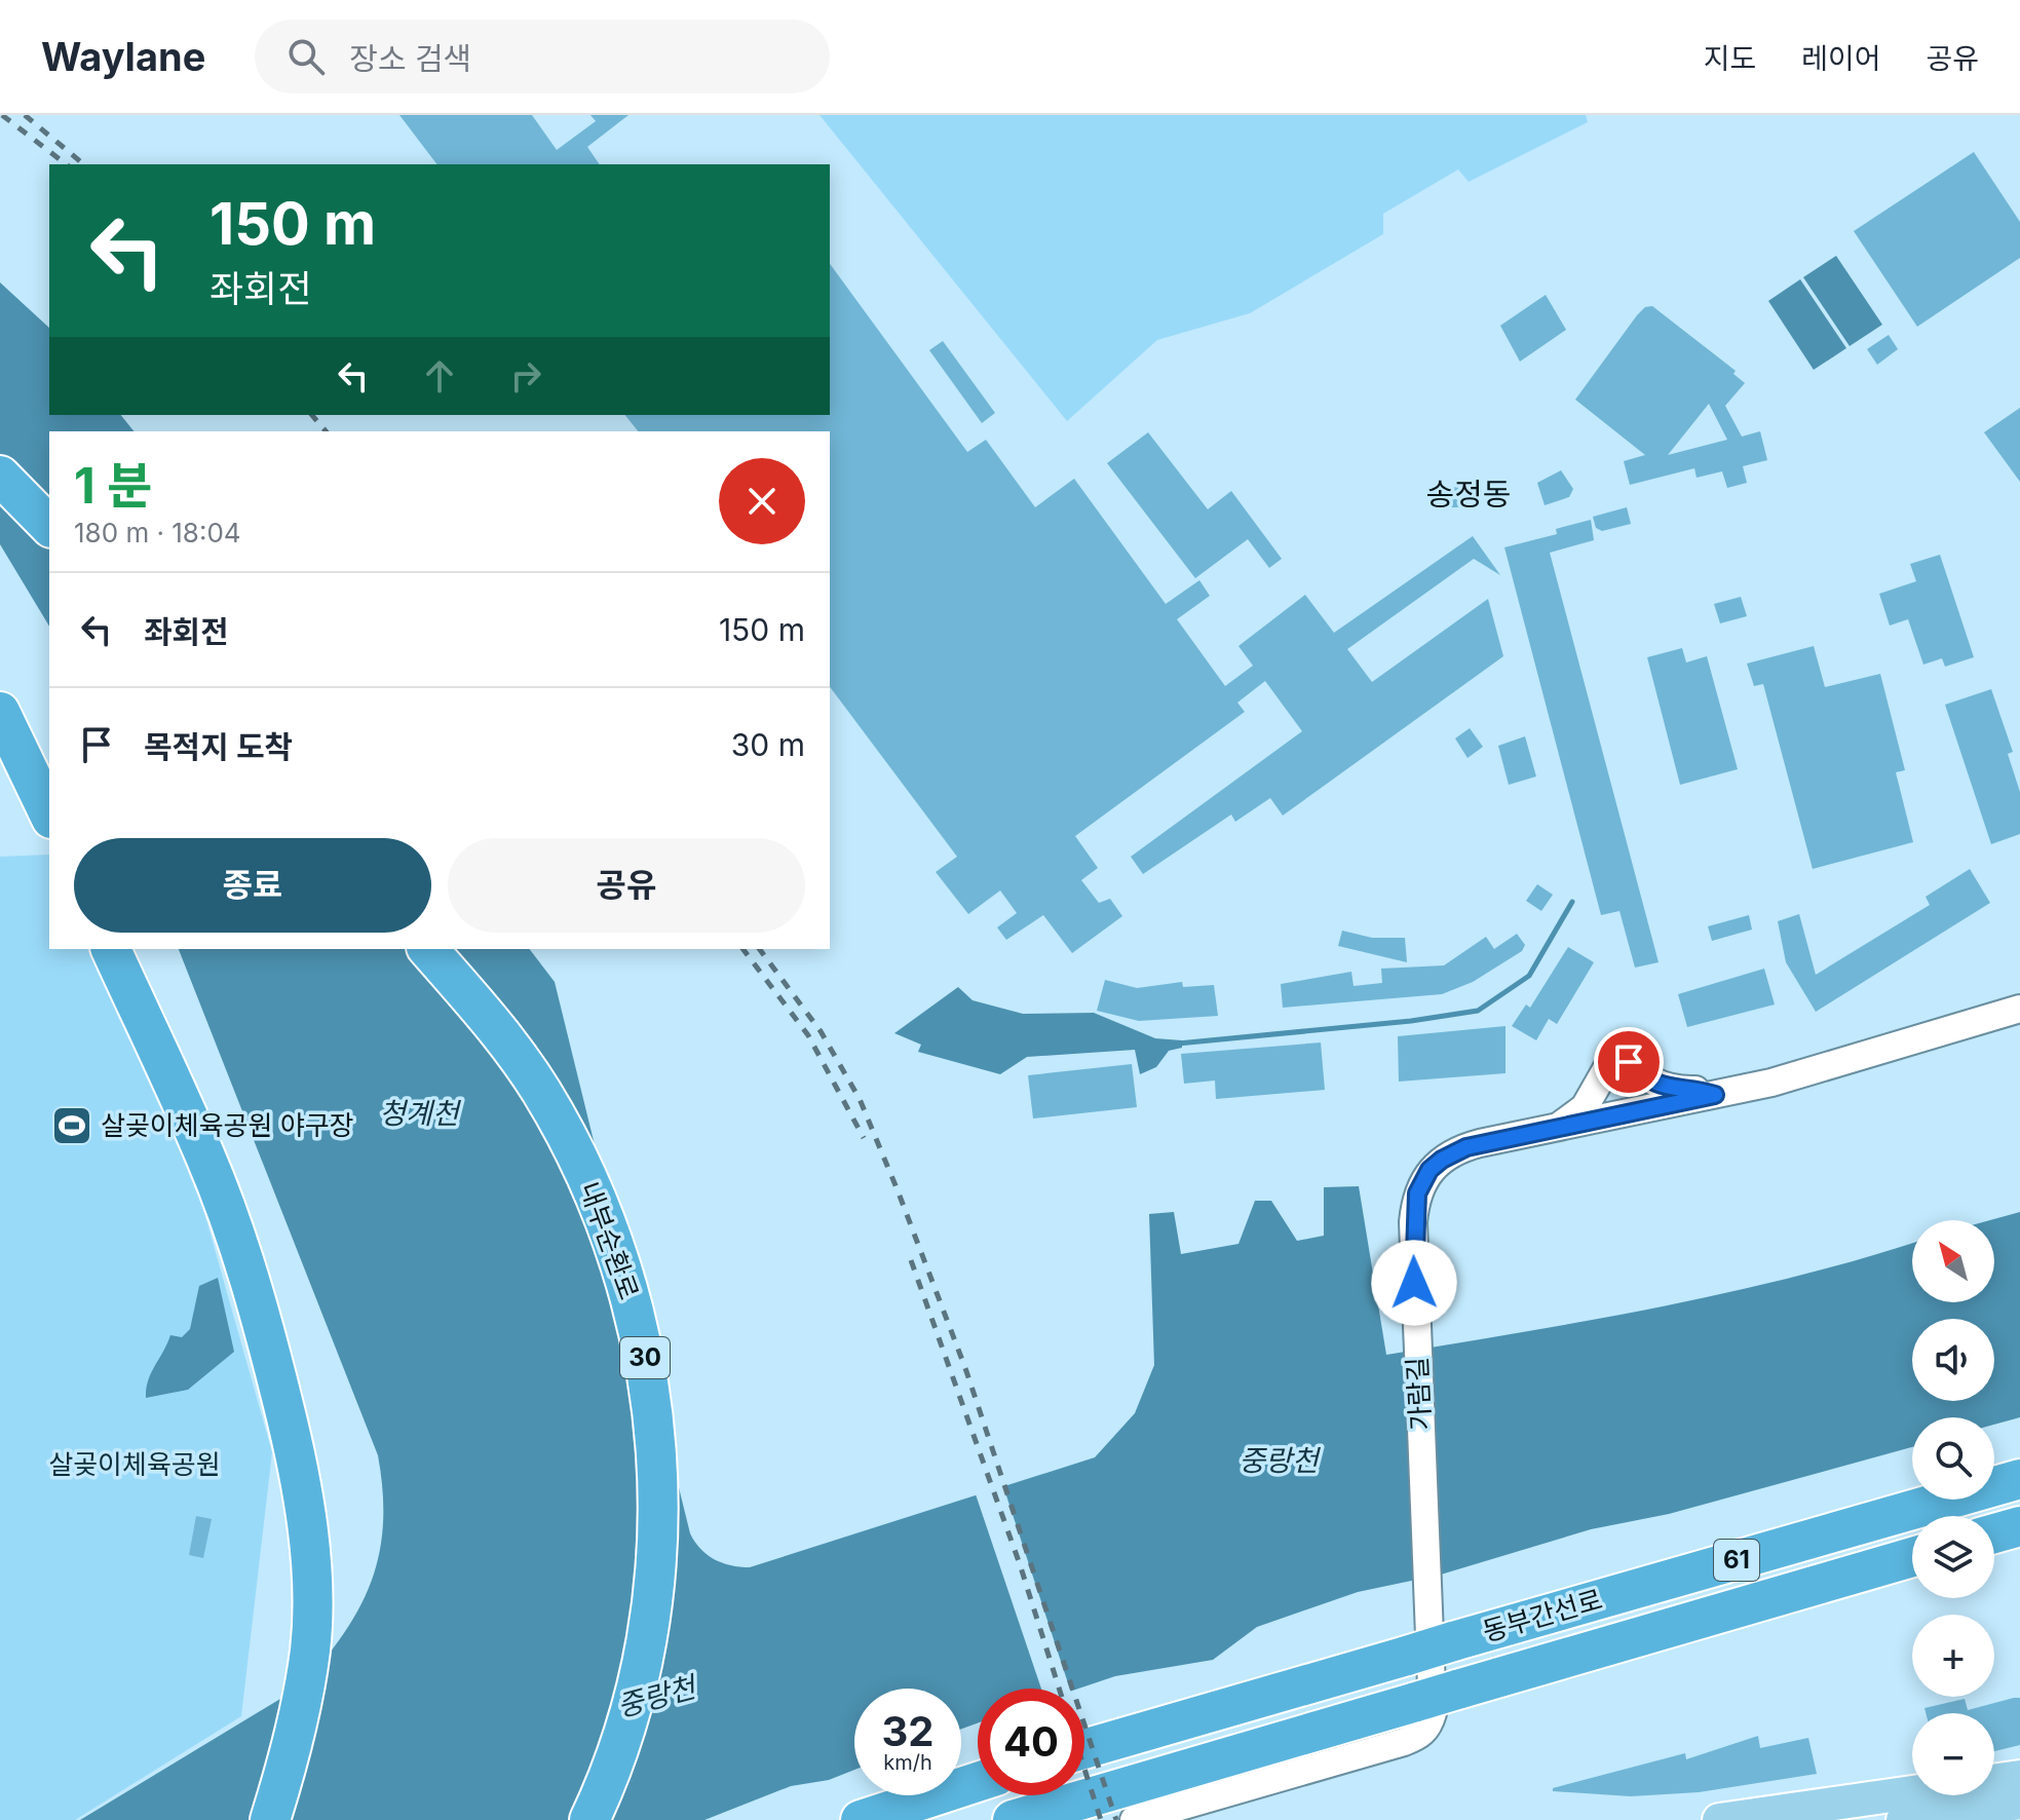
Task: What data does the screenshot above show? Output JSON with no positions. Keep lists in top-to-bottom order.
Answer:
{
  "streets": {
    "highway": [
      "내부순환로",
      "30",
      "61",
      "동부간선로"
    ],
    "street": ["가람길"]
  },
  "districts": ["송정동"],
  "water": ["청계천", "중랑천"],
  "parks": ["살곶이체육공원"],
  "places": {
    "sports": ["살곶이체육공원 야구장"]
  },
  "north": "top left",
  "page": {
    "header": "Waylane",
    "search": "장소 검색",
    "nav": ["지도", "레이어", "공유"],
    "turn": ["150 m", "좌회전"],
    "heading": ["1 분", "180 m · 18:04"],
    "list": [
      {
        "name": "좌회전",
        "value": "150 m"
      },
      {
        "name": "목적지 도착",
        "value": "30 m"
      }
    ],
    "buttons": ["종료", "공유"],
    "map_buttons": ["+", "−"],
    "speed": "32 km/h",
    "limit": "40"
  }
}
